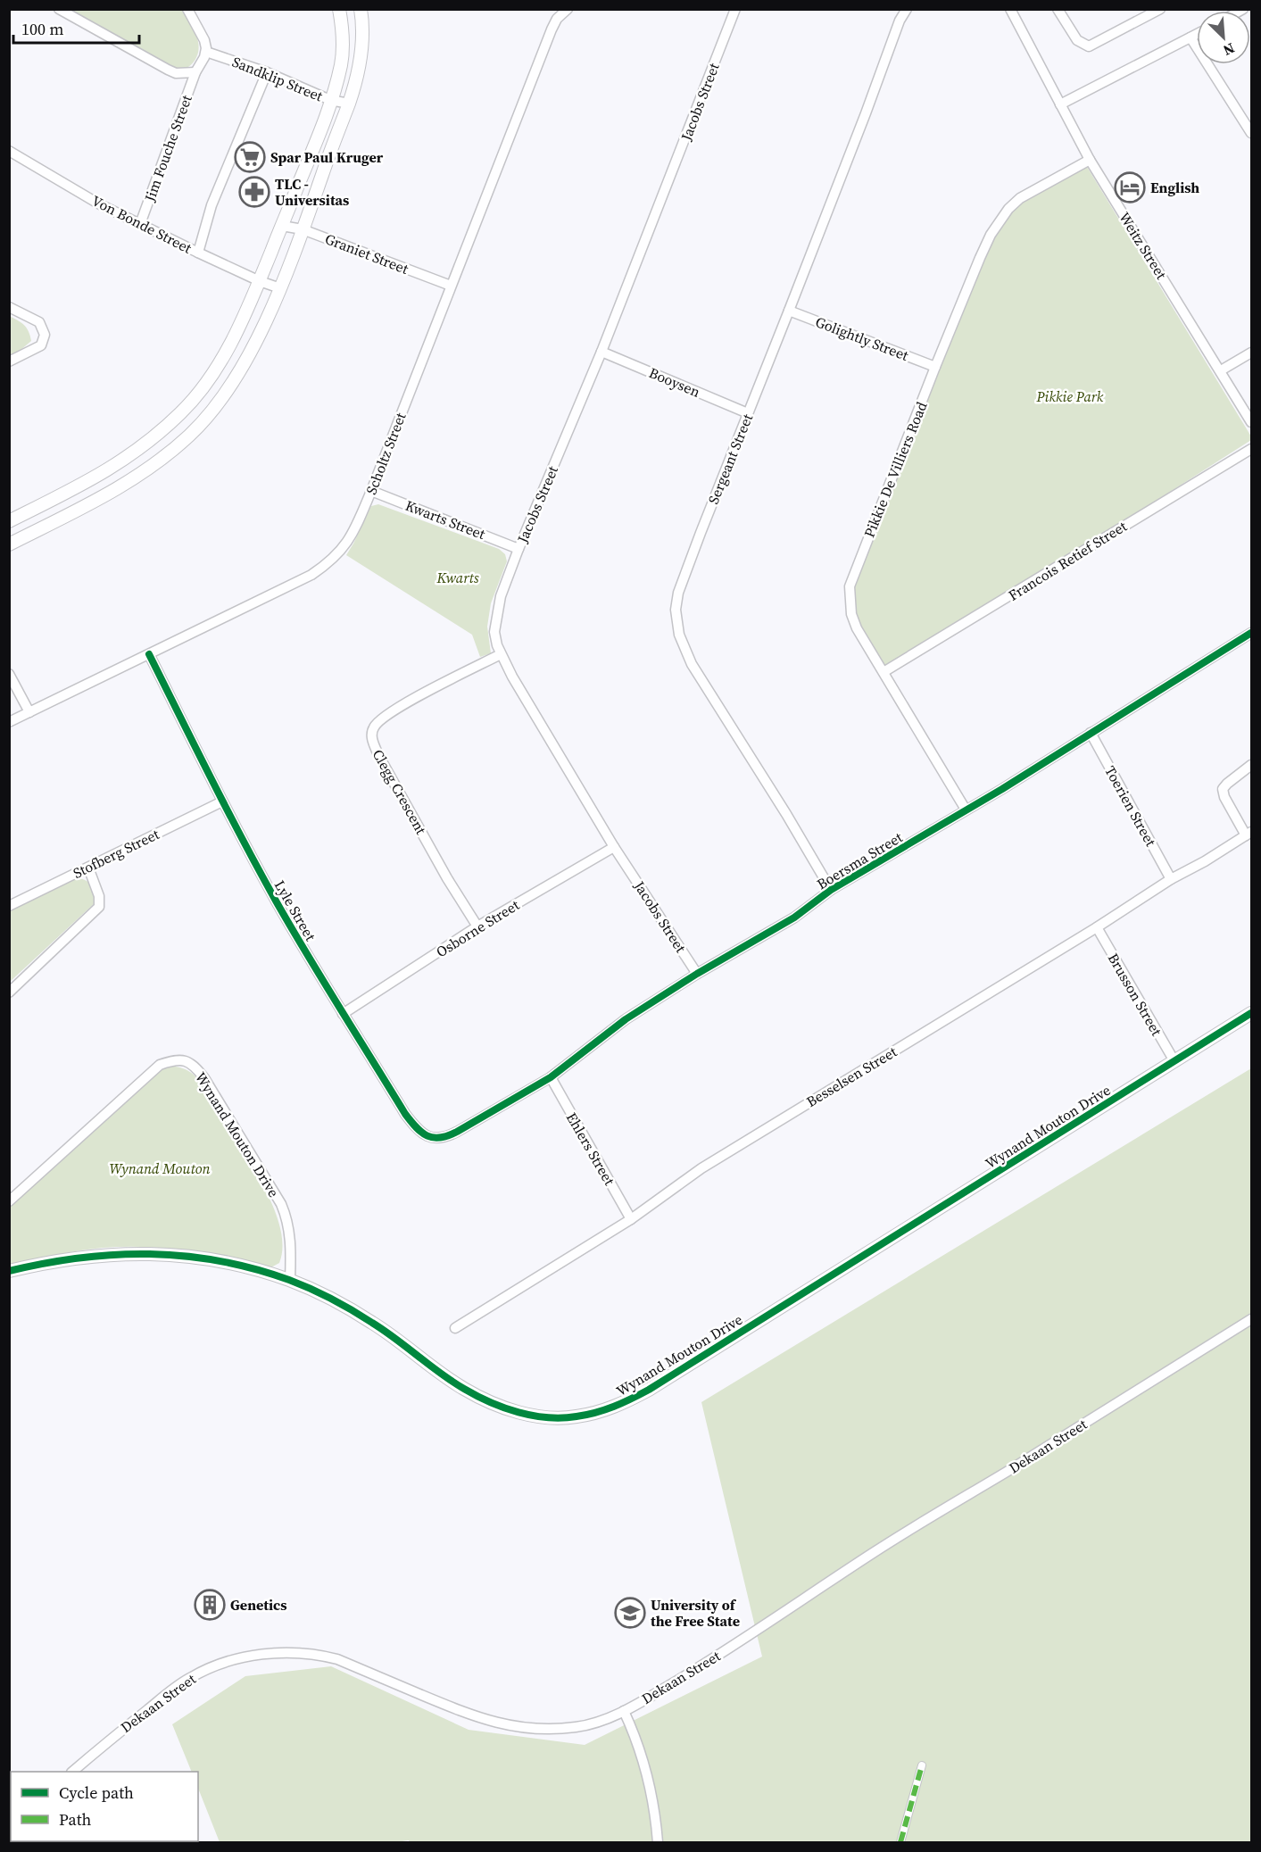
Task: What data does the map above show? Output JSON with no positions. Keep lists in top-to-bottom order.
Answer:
{
  "streets": {
    "street": [
      "Sandklip Street",
      "Jacobs Street",
      "Jim Fouche Street",
      "Von Bonde Street",
      "Weitz Street",
      "Graniet Street",
      "Golightly Street",
      "Booysen",
      "Scholtz Street",
      "Sergeant Street",
      "Pikkie De Villiers Road",
      "Kwarts Street",
      "Francois Retief Street",
      "Clegg Crescent",
      "Toerien Street",
      "Stofberg Street",
      "Boersma Street",
      "Lyle Street",
      "Osborne Street",
      "Brusson Street",
      "Besselsen Street",
      "Wynand Mouton Drive",
      "Ehlers Street",
      "Dekaan Street"
    ]
  },
  "crossings": [
    ["Sandklip Street", "Jim Fouche Street"],
    ["Jacobs Street", "Booysen"],
    ["Jacobs Street", "Kwarts Street"],
    ["Jacobs Street", "Clegg Crescent"],
    ["Jacobs Street", "Boersma Street"],
    ["Jacobs Street", "Osborne Street"],
    ["Jim Fouche Street", "Von Bonde Street"],
    ["Weitz Street", "Pikkie De Villiers Road"],
    ["Graniet Street", "Scholtz Street"],
    ["Golightly Street", "Sergeant Street"],
    ["Golightly Street", "Pikkie De Villiers Road"],
    ["Booysen", "Sergeant Street"],
    ["Scholtz Street", "Kwarts Street"],
    ["Scholtz Street", "Lyle Street"],
    ["Sergeant Street", "Boersma Street"],
    ["Pikkie De Villiers Road", "Francois Retief Street"],
    ["Pikkie De Villiers Road", "Boersma Street"],
    ["Clegg Crescent", "Osborne Street"],
    ["Toerien Street", "Boersma Street"],
    ["Toerien Street", "Besselsen Street"],
    ["Stofberg Street", "Lyle Street"],
    ["Boersma Street", "Lyle Street"],
    ["Boersma Street", "Ehlers Street"],
    ["Lyle Street", "Osborne Street"],
    ["Brusson Street", "Besselsen Street"],
    ["Brusson Street", "Wynand Mouton Drive"],
    ["Besselsen Street", "Ehlers Street"]
  ],
  "parks": ["Pikkie Park", "Kwarts", "Wynand Mouton"],
  "places": {
    "supermarket": ["Spar Paul Kruger"],
    "hotel": ["English"],
    "pharmacy": ["TLC - Universitas"],
    "building": ["Genetics"],
    "school or university": ["University of the Free State"]
  },
  "legend": ["Cycle path", "Path"],
  "scale_bar": "100 m",
  "north": "bottom right"
}
